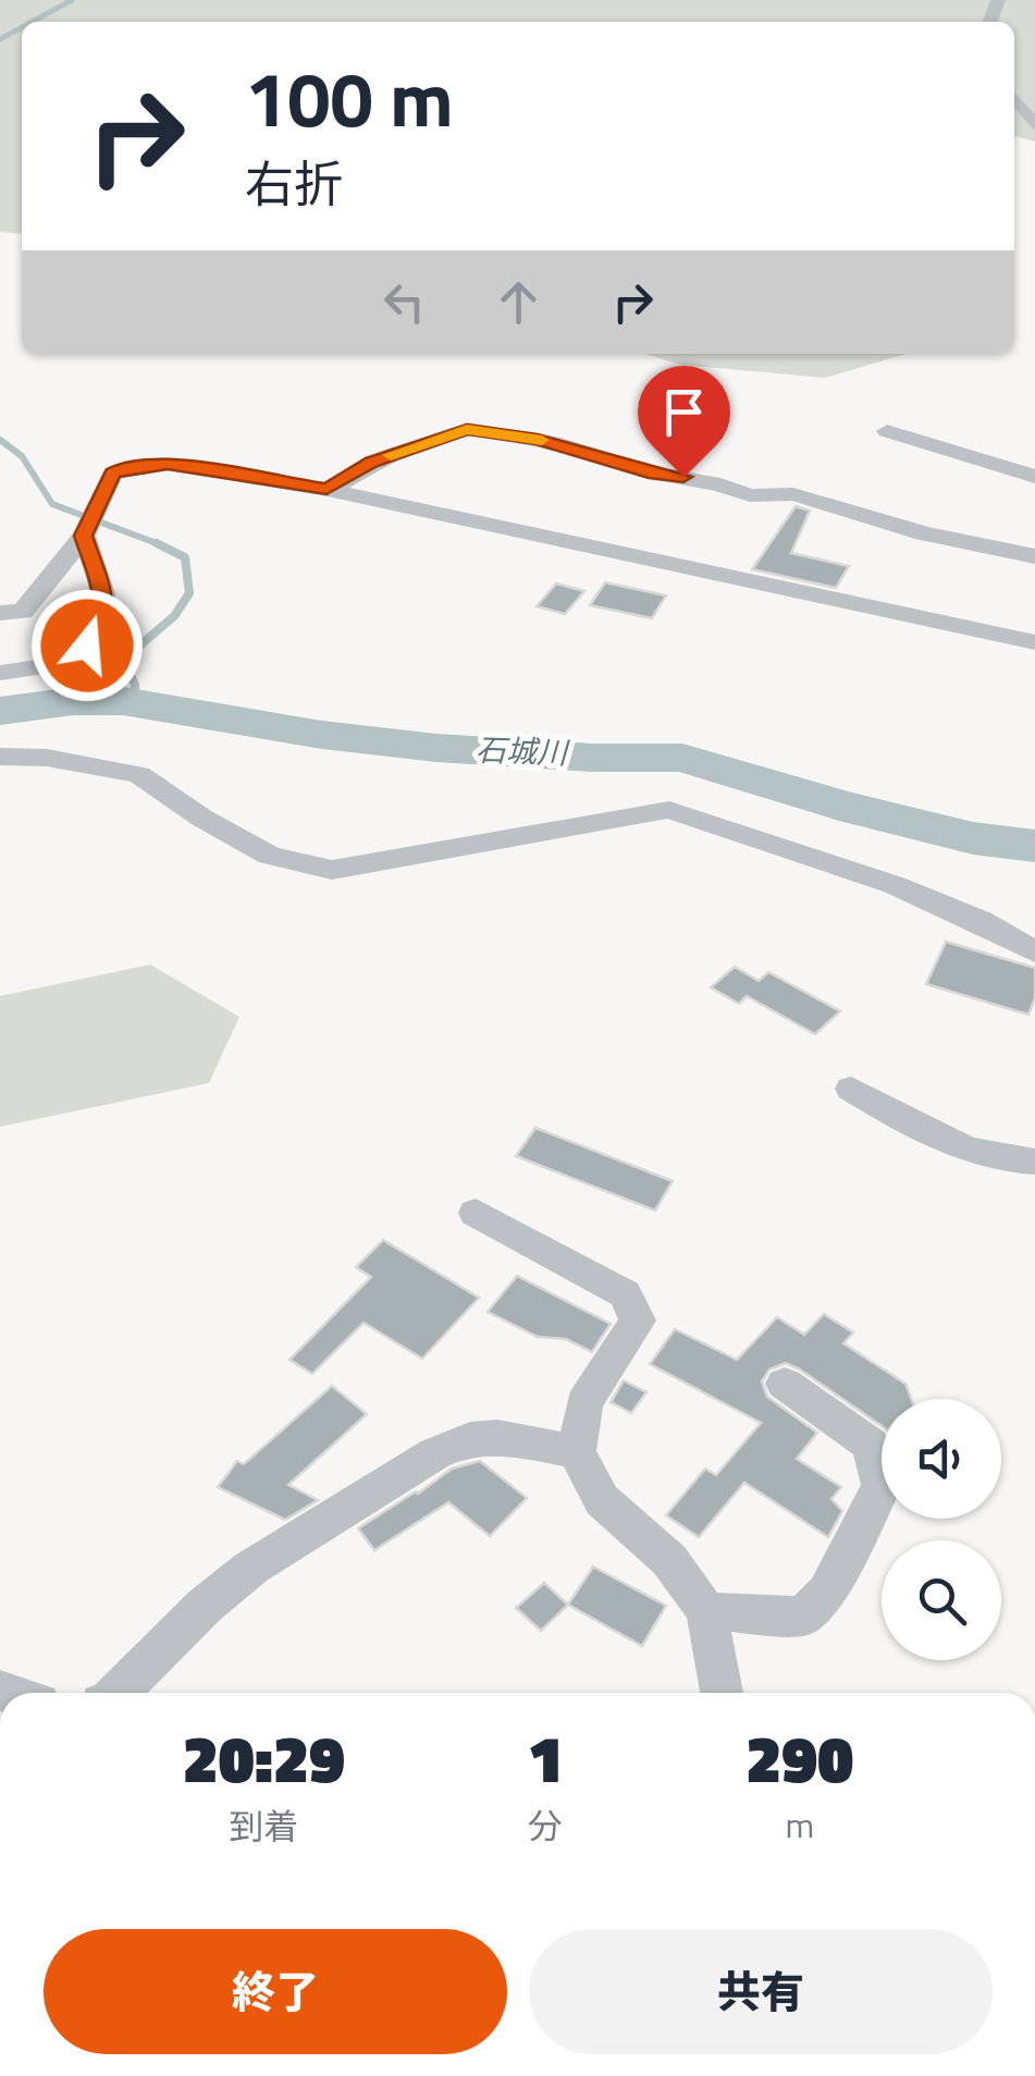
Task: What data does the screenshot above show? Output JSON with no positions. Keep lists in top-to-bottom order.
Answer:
{
  "water": ["石城川"],
  "page": {
    "turn": ["100 m", "右折"],
    "eta": [
      "20:29",
      "到着",
      "1",
      "分",
      "290",
      "m"
    ],
    "buttons": ["終了", "共有"]
  }
}
